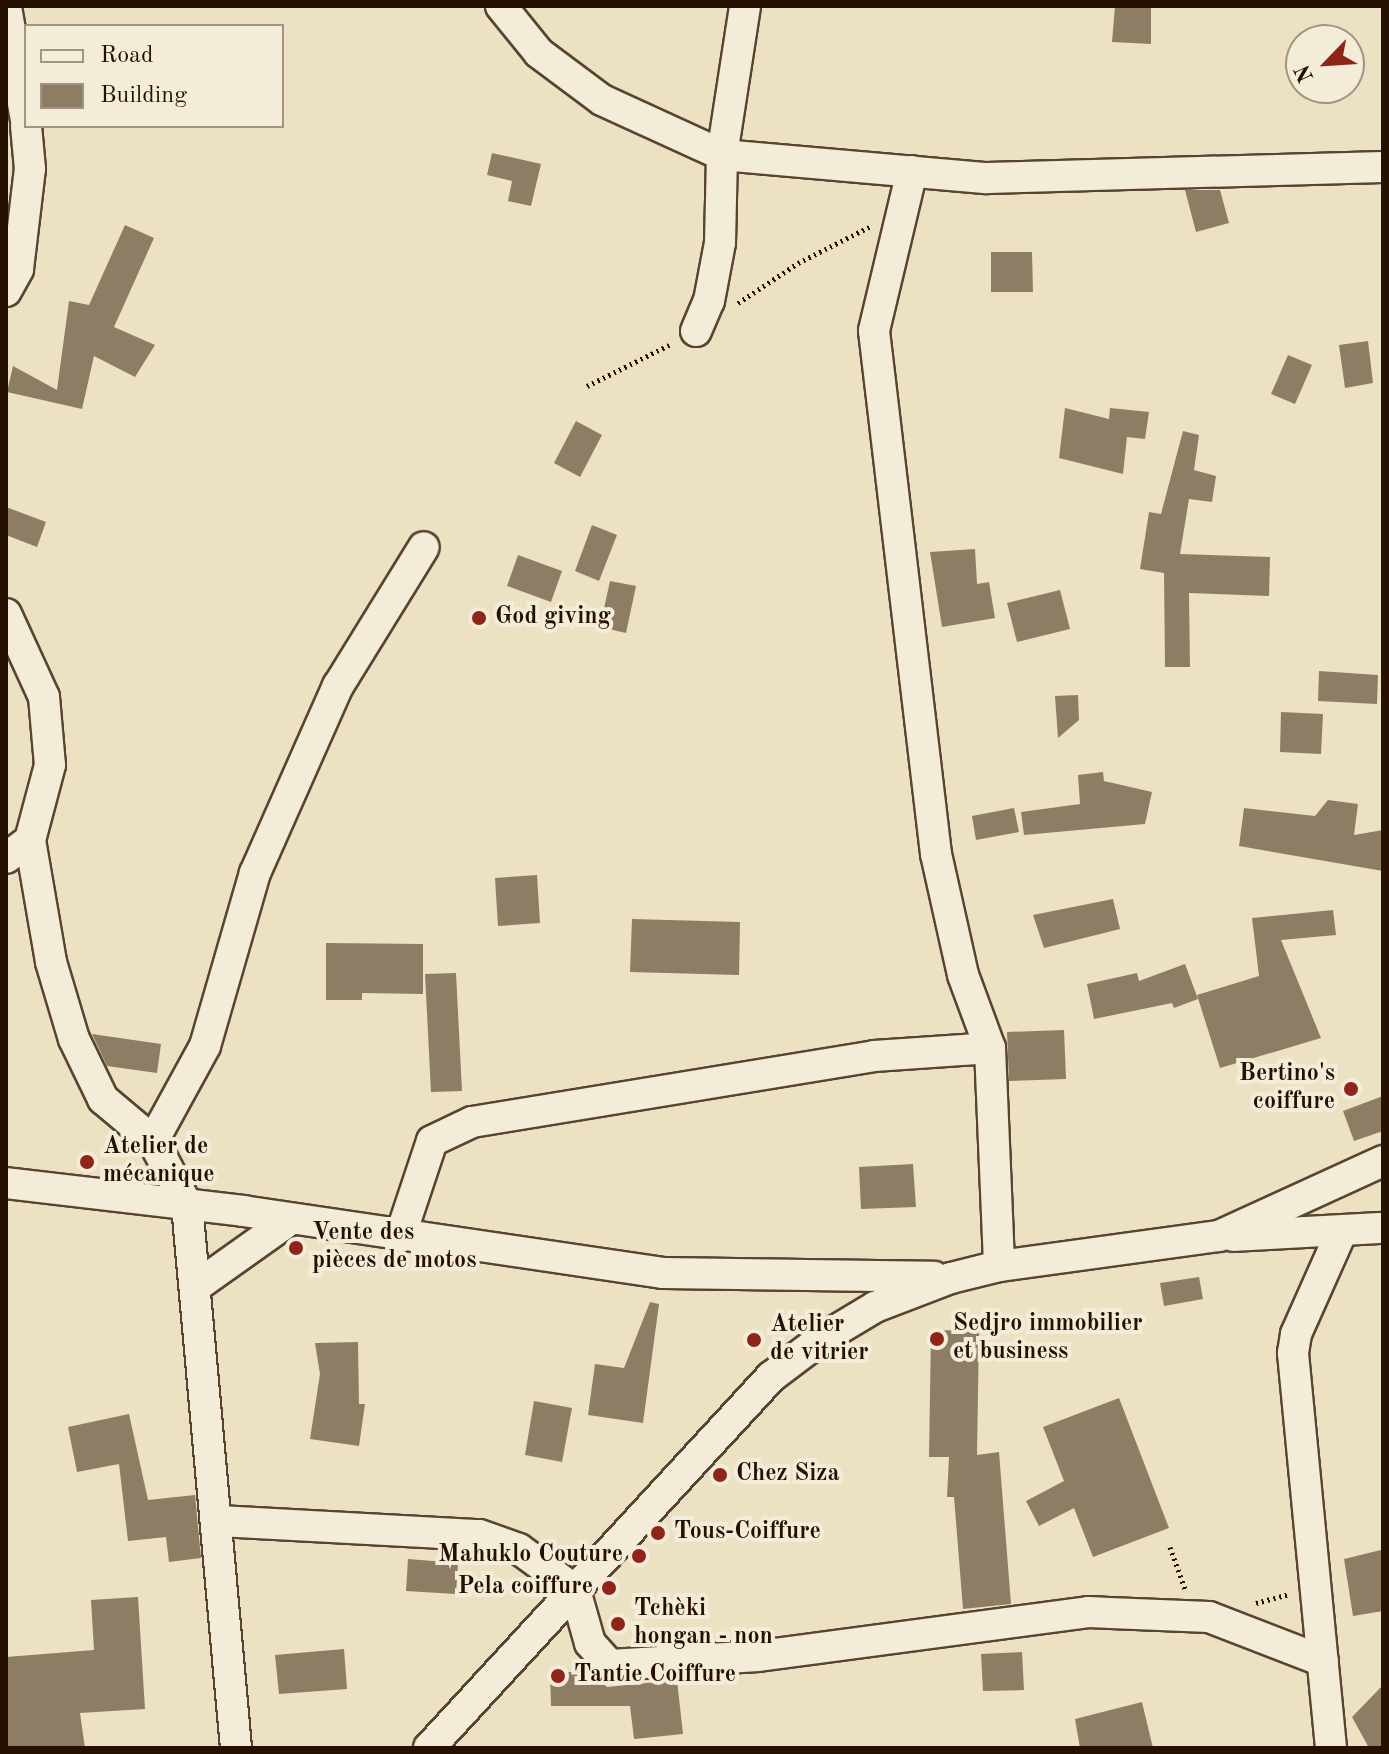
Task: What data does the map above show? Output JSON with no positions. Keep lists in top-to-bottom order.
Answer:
{
  "places": [
    "God giving",
    "Bertino's coiffure",
    "Atelier de mécanique",
    "Vente des pièces de motos",
    "Sedjro immobilier et business",
    "Atelier de vitrier",
    "Chez Siza",
    "Tous-Coiffure",
    "Mahuklo Couture",
    "Pela coiffure",
    "Tchèki hongan - non",
    "Tantie Coiffure"
  ],
  "legend": ["Road", "Building"],
  "north": "bottom left"
}
